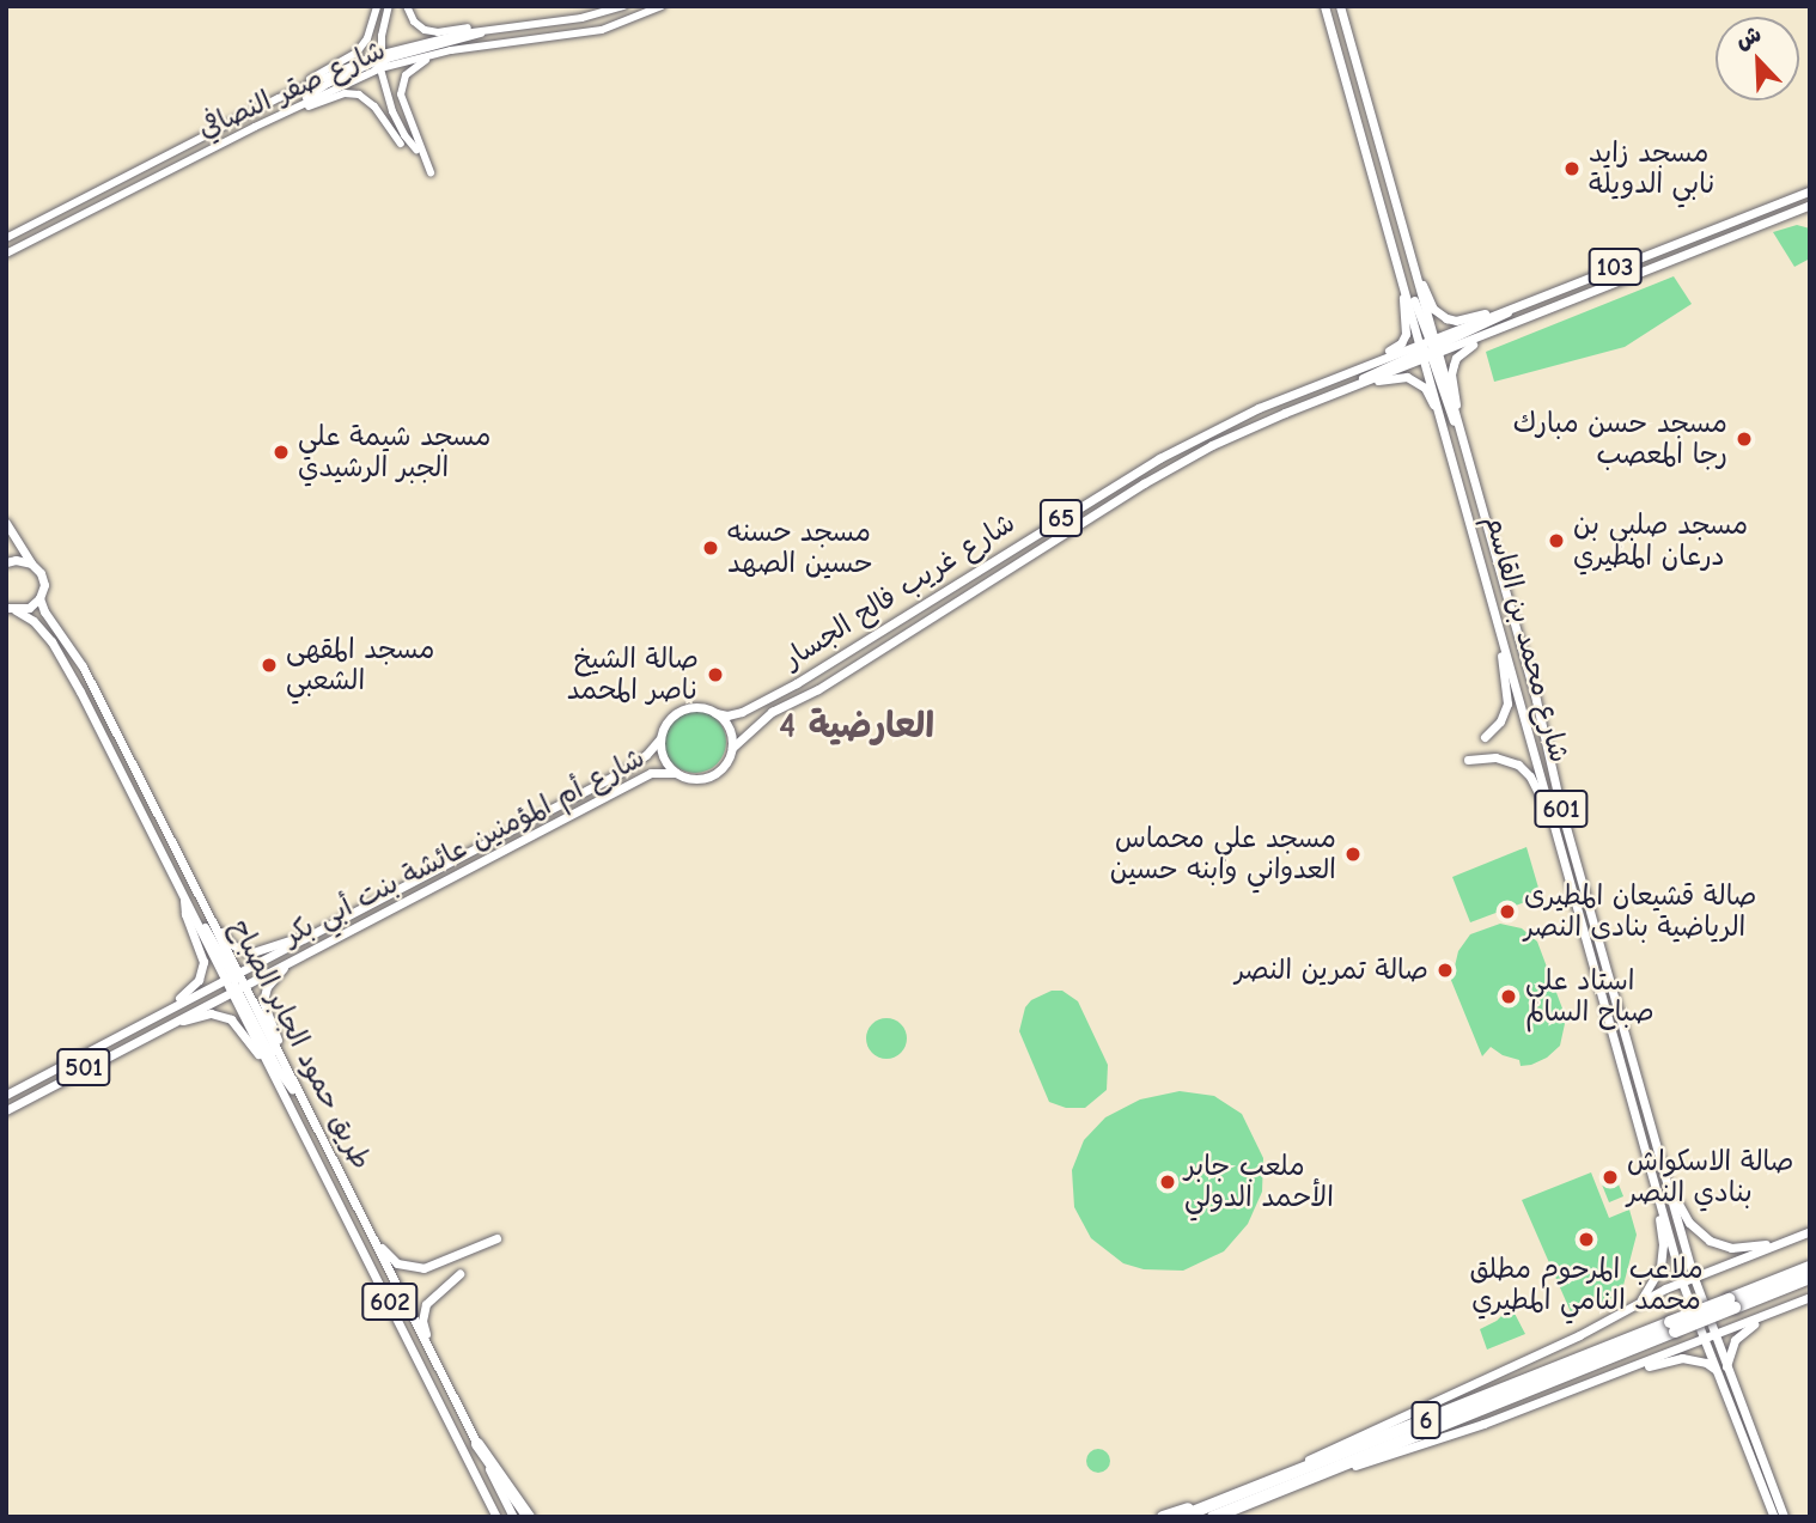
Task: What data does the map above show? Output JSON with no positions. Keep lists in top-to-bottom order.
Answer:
{
  "streets": {
    "highway": ["6"],
    "main road": [
      "شارع صقر النصافي",
      "103",
      "65",
      "شارع غريب فالح الجسار",
      "شارع محمد بن القاسم",
      "601",
      "شارع أم المؤمنين عائشة بنت أبي بكر",
      "طريق حمود الجابر الصباح",
      "501",
      "602"
    ]
  },
  "crossings": [
    ["103", "شارع غريب فالح الجسار"],
    ["103", "شارع محمد بن القاسم"],
    ["65", "شارع غريب فالح الجسار"],
    ["65", "شارع أم المؤمنين عائشة بنت أبي بكر"],
    ["شارع غريب فالح الجسار", "شارع محمد بن القاسم"],
    ["شارع غريب فالح الجسار", "شارع أم المؤمنين عائشة بنت أبي بكر"],
    ["شارع أم المؤمنين عائشة بنت أبي بكر", "طريق حمود الجابر الصباح"],
    ["طريق حمود الجابر الصباح", "602"]
  ],
  "districts": ["العارضية 4"],
  "places": [
    "مسجد زايد نابي الدويلة",
    "مسجد حسن مبارك رجا المعصب",
    "مسجد شيمة علي الجبر الرشيدي",
    "مسجد صلبي بن درعان المطيري",
    "مسجد حسنه حسين الصهد",
    "مسجد المقهى الشعبي",
    "صالة الشيخ ناصر المحمد",
    "مسجد علي محماس العدواني وابنه حسين",
    "صالة قشيعان المطيرى الرياضية بنادى النصر",
    "صالة تمرين النصر",
    "استاد علي صباح السالم",
    "صالة الاسكواش بنادي النصر",
    "ملعب جابر الأحمد الدولي",
    "ملاعب المرحوم مطلق محمد النامي المطيري"
  ],
  "north": "top left"
}
